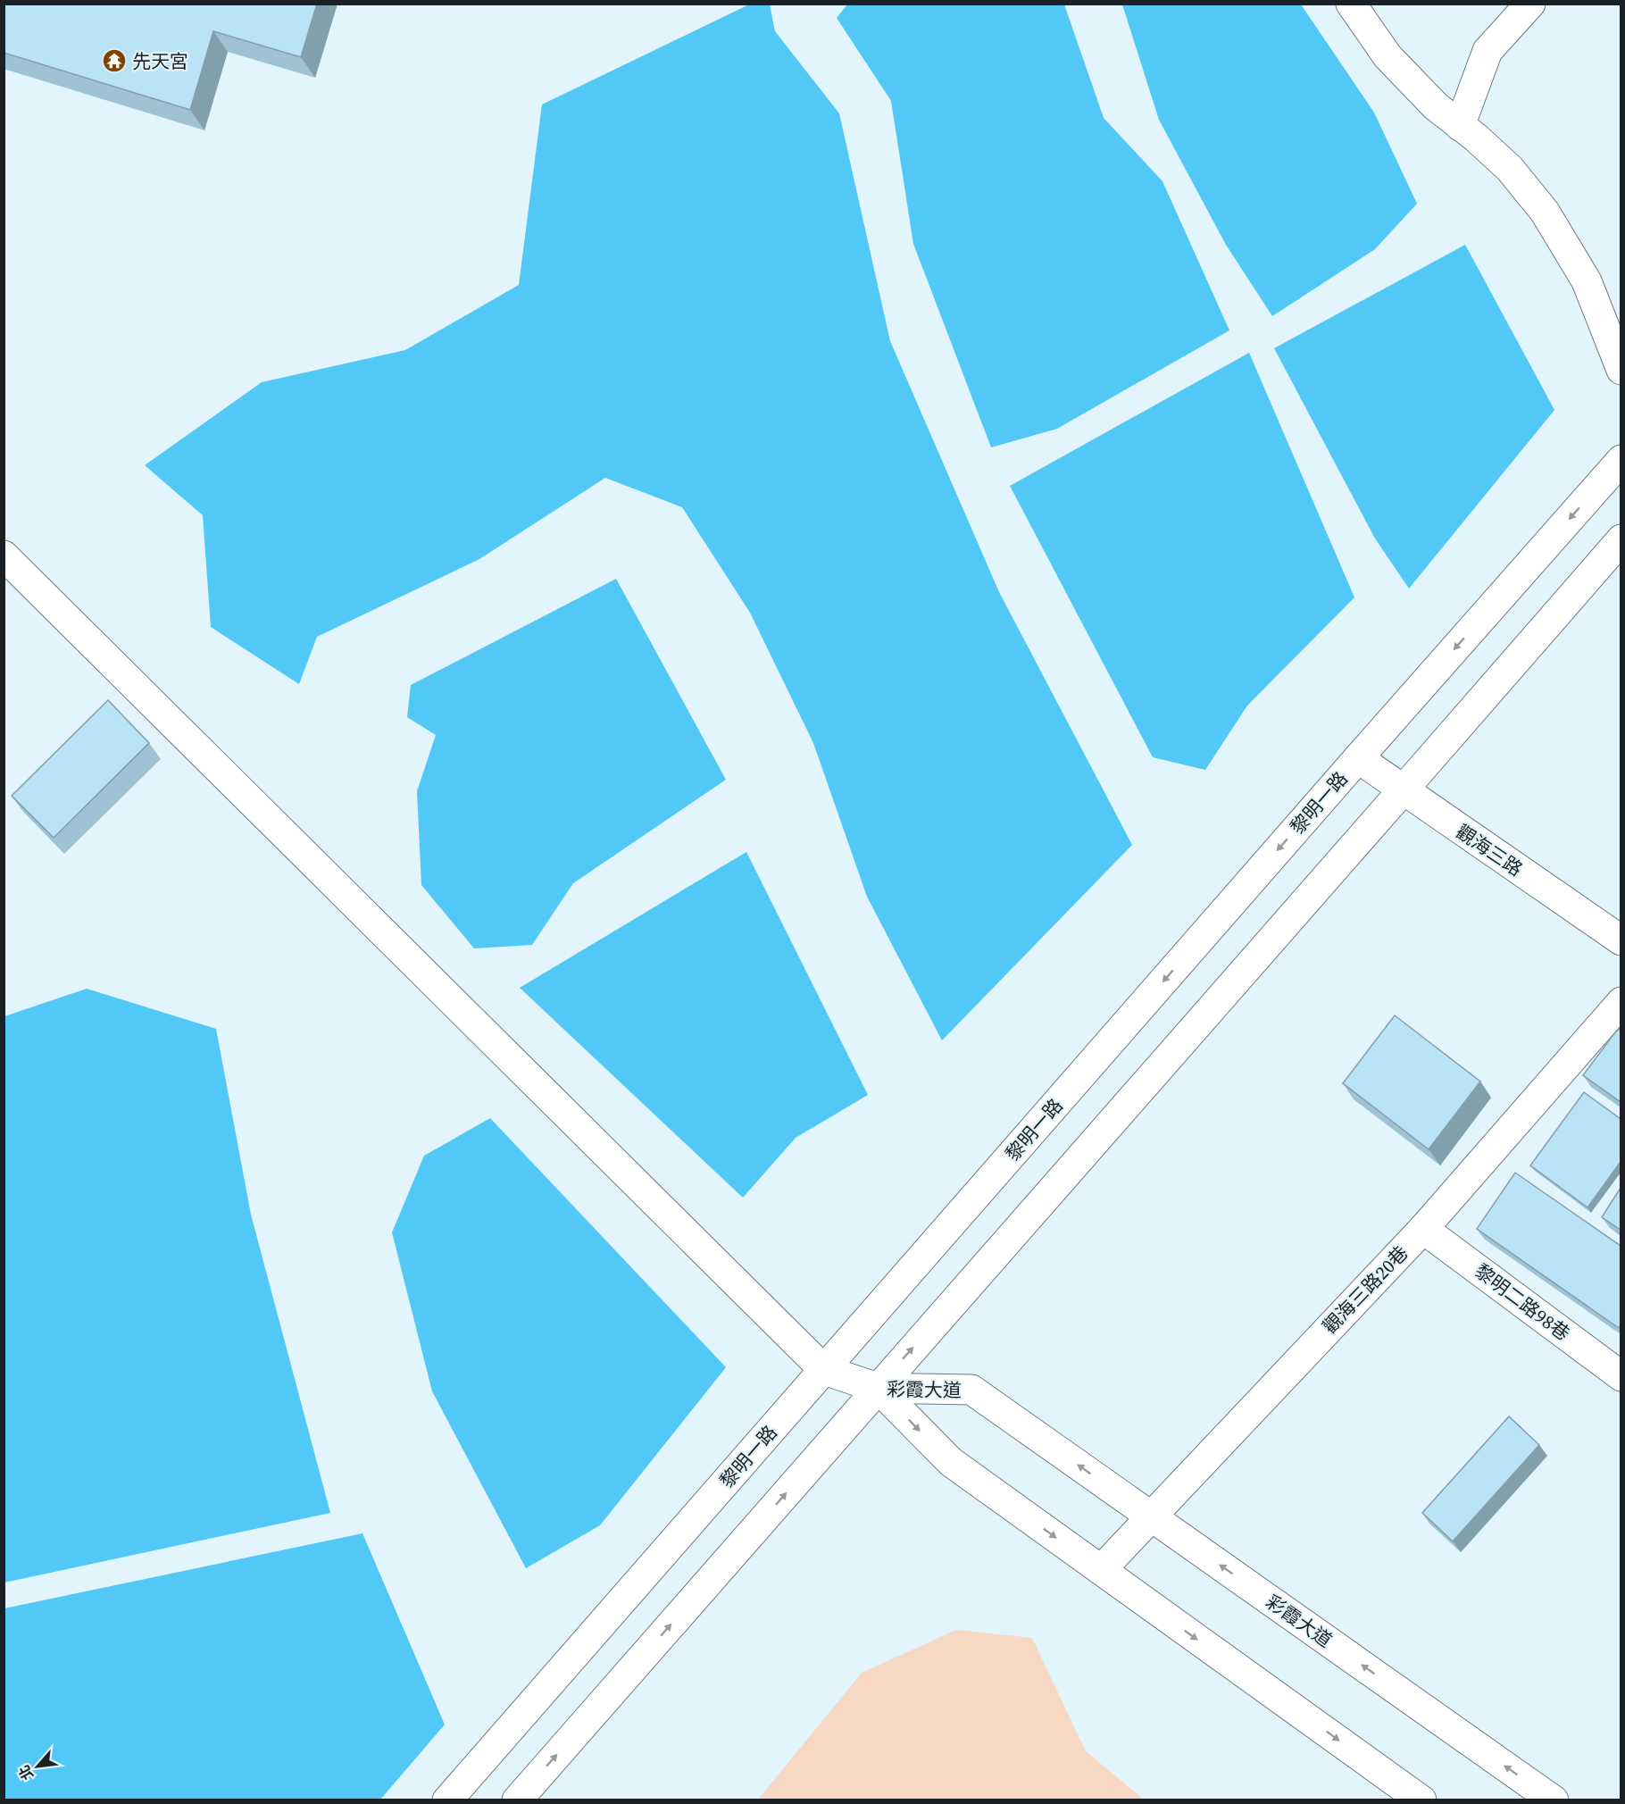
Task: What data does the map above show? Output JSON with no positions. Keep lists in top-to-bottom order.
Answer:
{
  "streets": {
    "street": [
      "黎明一路",
      "觀海三路",
      "觀海三路20巷",
      "黎明二路98巷",
      "彩霞大道"
    ]
  },
  "crossings": [
    ["黎明一路", "觀海三路"],
    ["觀海三路20巷", "黎明二路98巷"],
    ["觀海三路20巷", "彩霞大道"]
  ],
  "places": {
    "temple": ["先天宮"]
  },
  "north": "bottom left"
}
